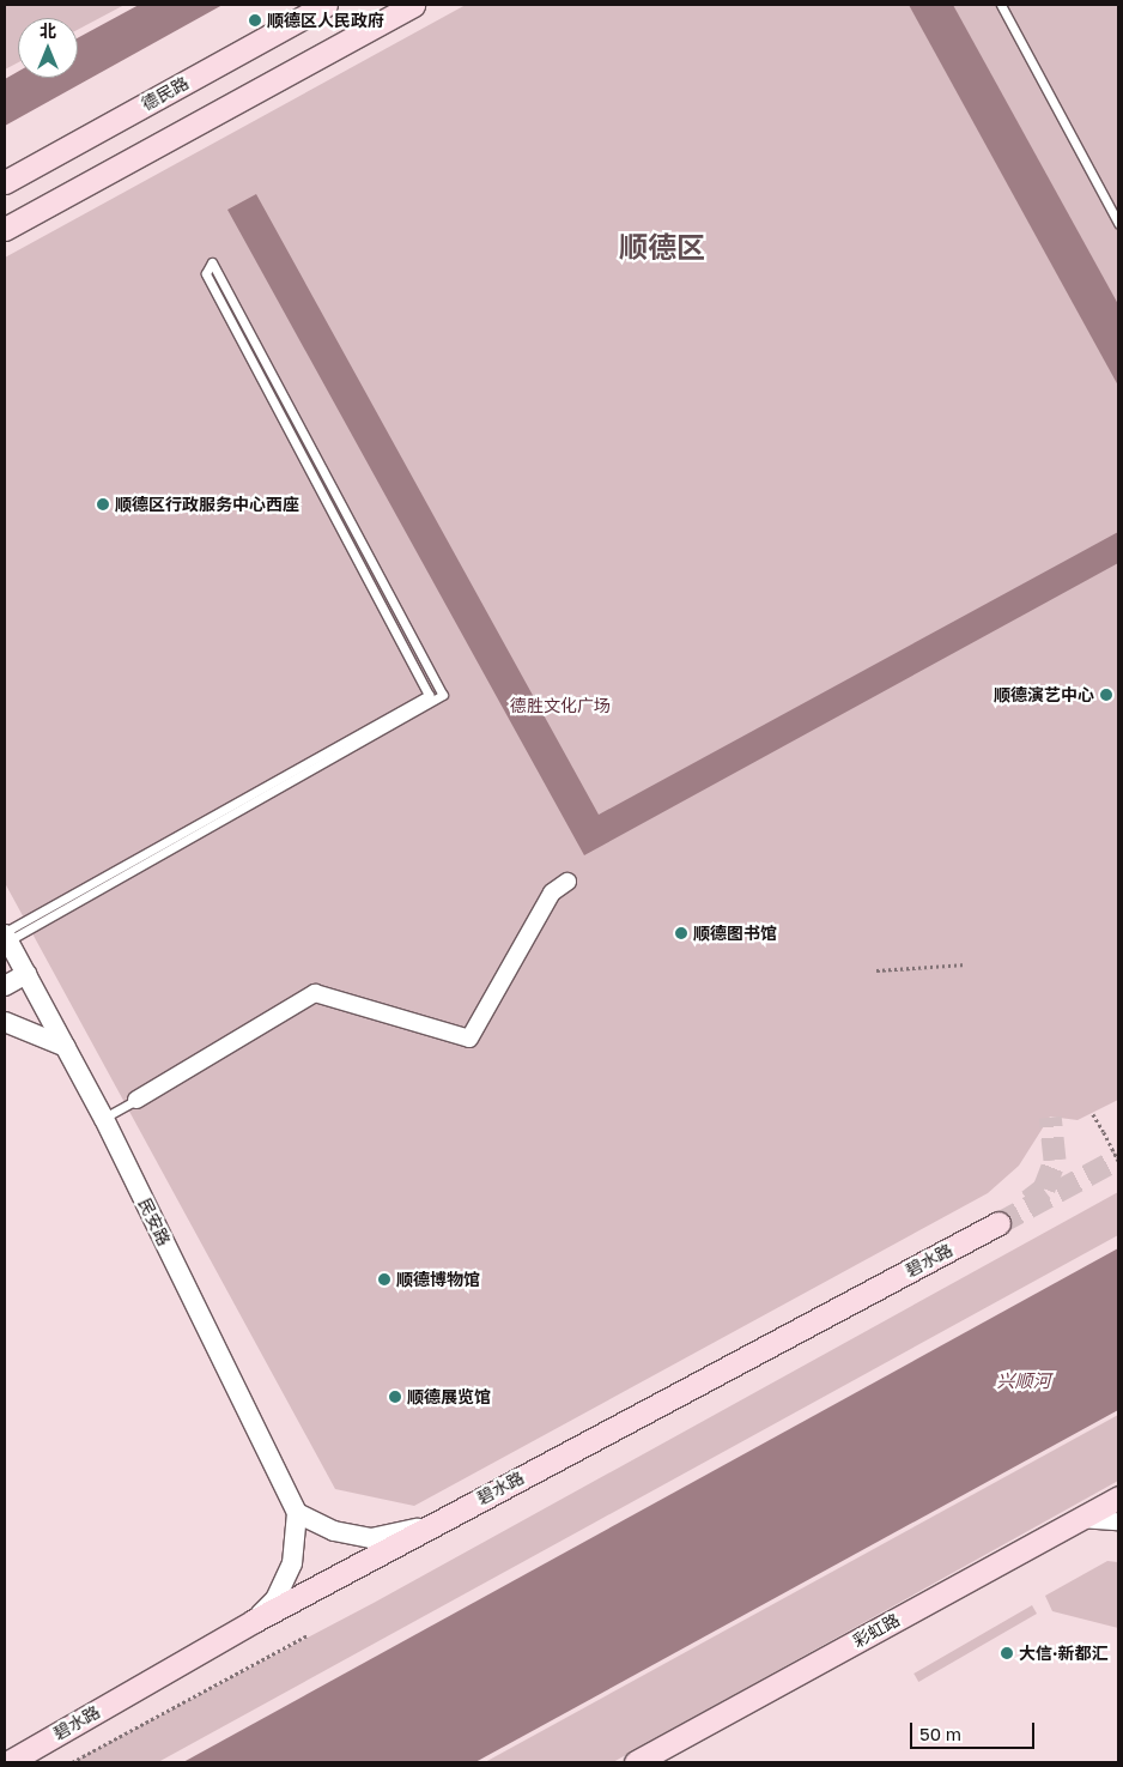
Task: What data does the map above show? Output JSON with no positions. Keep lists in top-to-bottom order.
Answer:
{
  "streets": {
    "main road": ["德民路", "碧水路", "彩虹路"],
    "street": ["民安路"]
  },
  "districts": ["顺德区"],
  "water": ["兴顺河"],
  "parks": ["德胜文化广场"],
  "places": [
    "顺德区人民政府",
    "顺德区行政服务中心西座",
    "顺德演艺中心",
    "顺德图书馆",
    "顺德博物馆",
    "顺德展览馆",
    "大信·新都汇"
  ],
  "scale_bar": "50 m",
  "north": "top"
}
